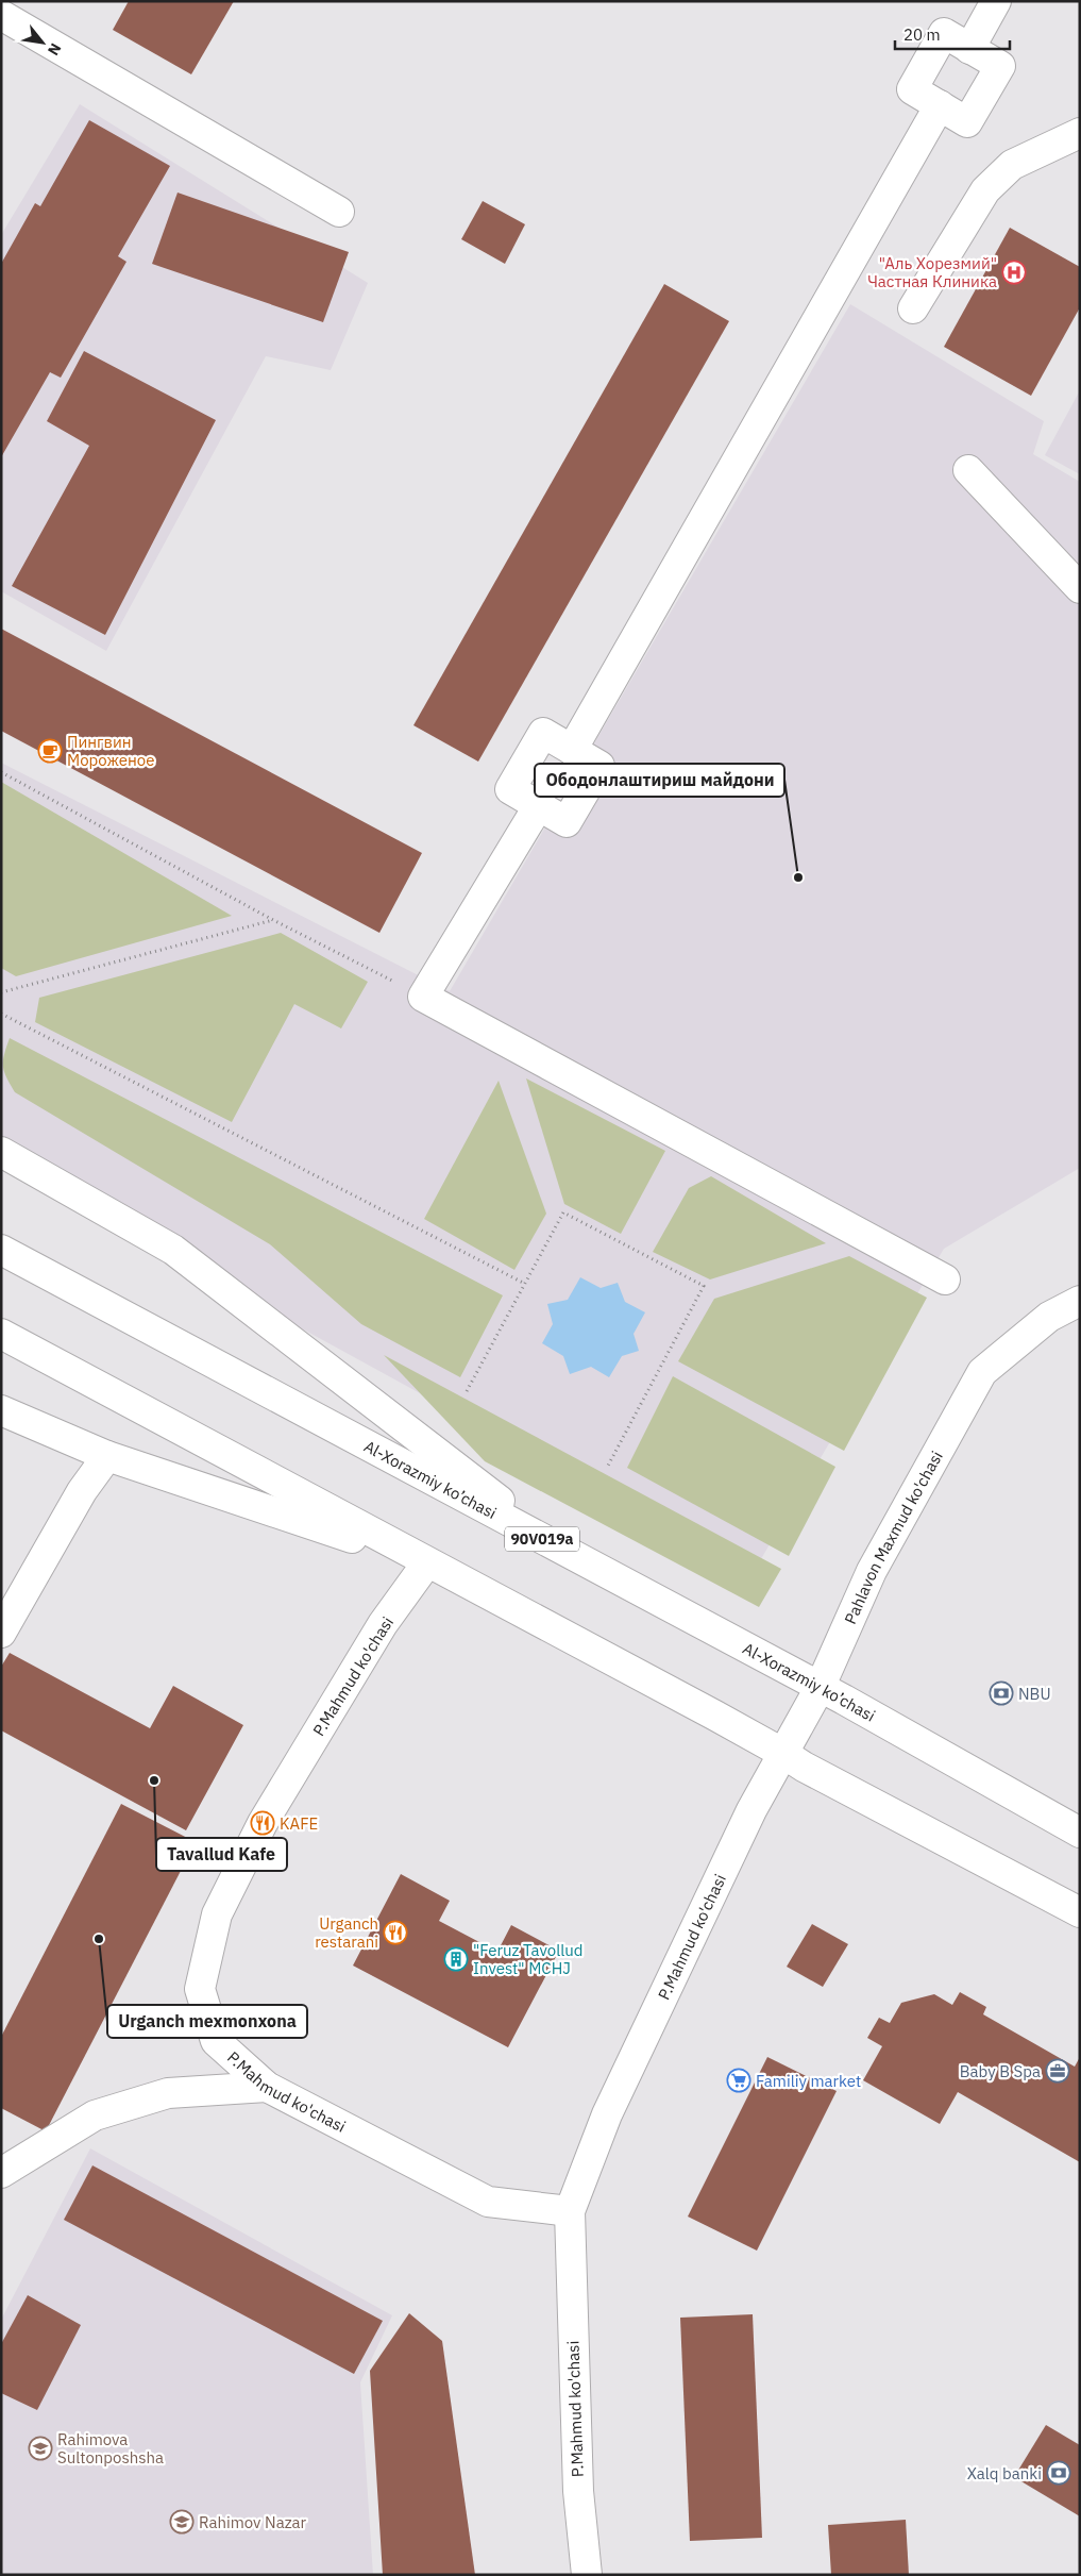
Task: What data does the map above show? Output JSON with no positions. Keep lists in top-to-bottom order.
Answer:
{
  "streets": {
    "main road": [
      "Al-Xorazmiy ko’chasi",
      "Pahlavon Maxmud ko'chasi",
      "90V019a",
      "P.Mahmud ko'chasi"
    ]
  },
  "crossings": [
    ["Al-Xorazmiy ko’chasi", "Pahlavon Maxmud ko'chasi"],
    ["Pahlavon Maxmud ko'chasi", "P.Mahmud ko'chasi"]
  ],
  "places": {
    "hospital": ["\"Аль Хорезмий\" Частная Клиника"],
    "cafe": ["Пингвин Мороженое"],
    "other": ["Ободонлаштириш майдони", "Tavallud Kafe", "Urganch mexmonxona"],
    "bank": ["NBU", "Xalq banki"],
    "restaurant": ["KAFE", "Urganch restarani"],
    "building": ["\"Feruz Tavollud Invest\" MCHJ"],
    "office": ["Baby B Spa"],
    "supermarket": ["Familiy market"],
    "school or university": ["Rahimova Sultonposhsha", "Rahimov Nazar"]
  },
  "scale_bar": "20 m",
  "north": "bottom right"
}
